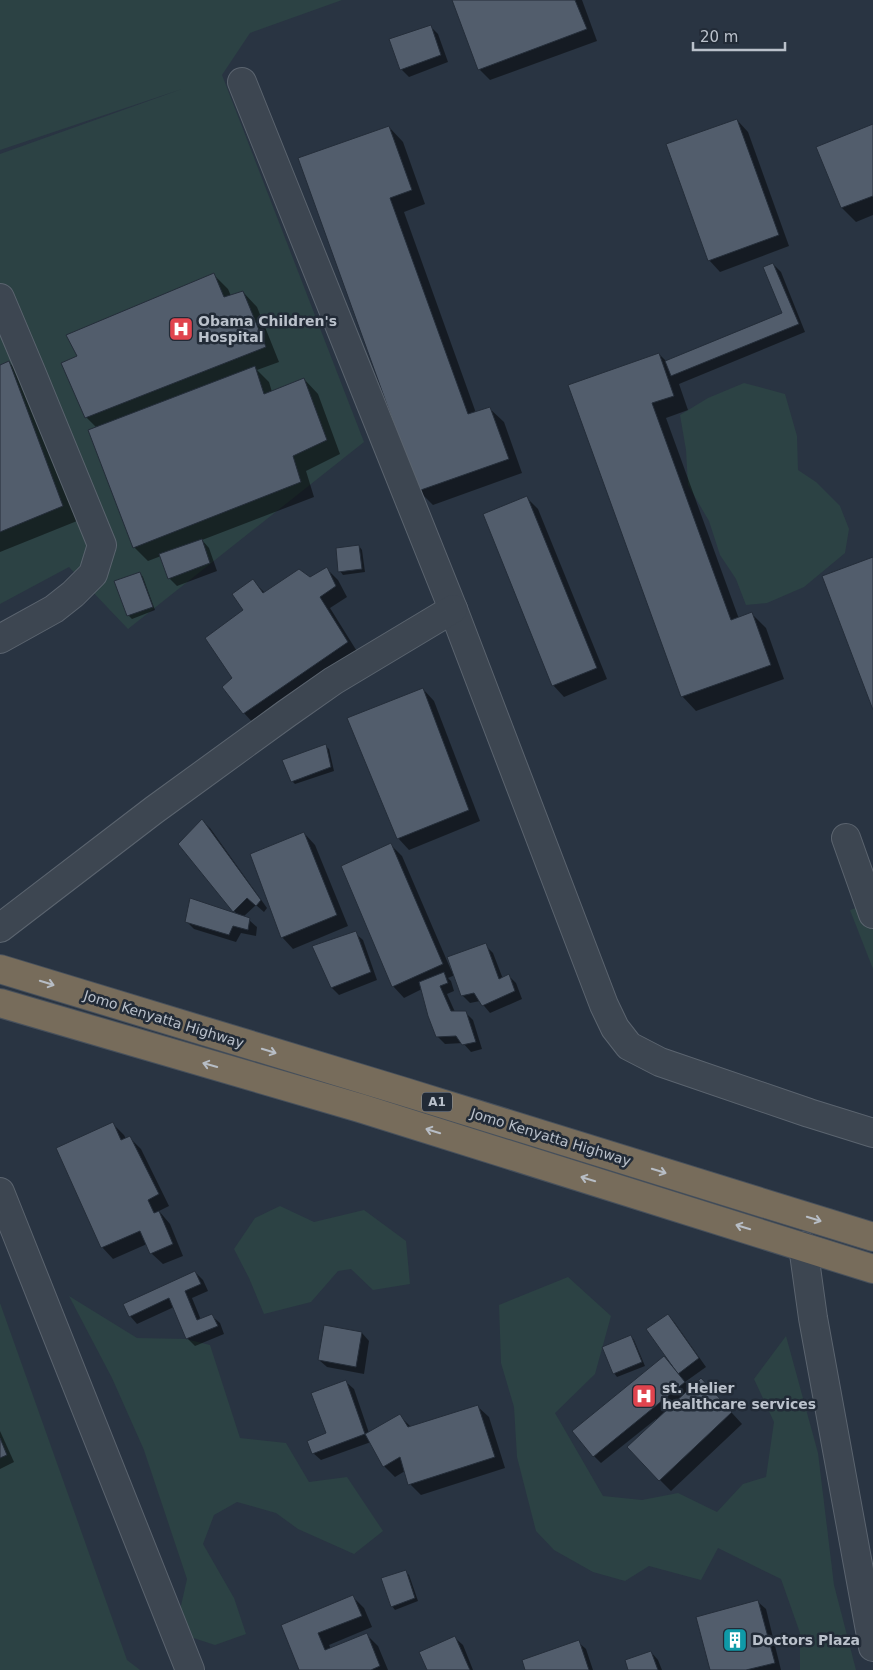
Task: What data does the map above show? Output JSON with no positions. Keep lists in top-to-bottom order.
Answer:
{
  "streets": {
    "highway": ["Jomo Kenyatta Highway", "A1"]
  },
  "places": {
    "hospital": ["Obama Children's Hospital", "st. Helier healthcare services"],
    "building": ["Doctors Plaza"]
  },
  "scale_bar": "20 m"
}
